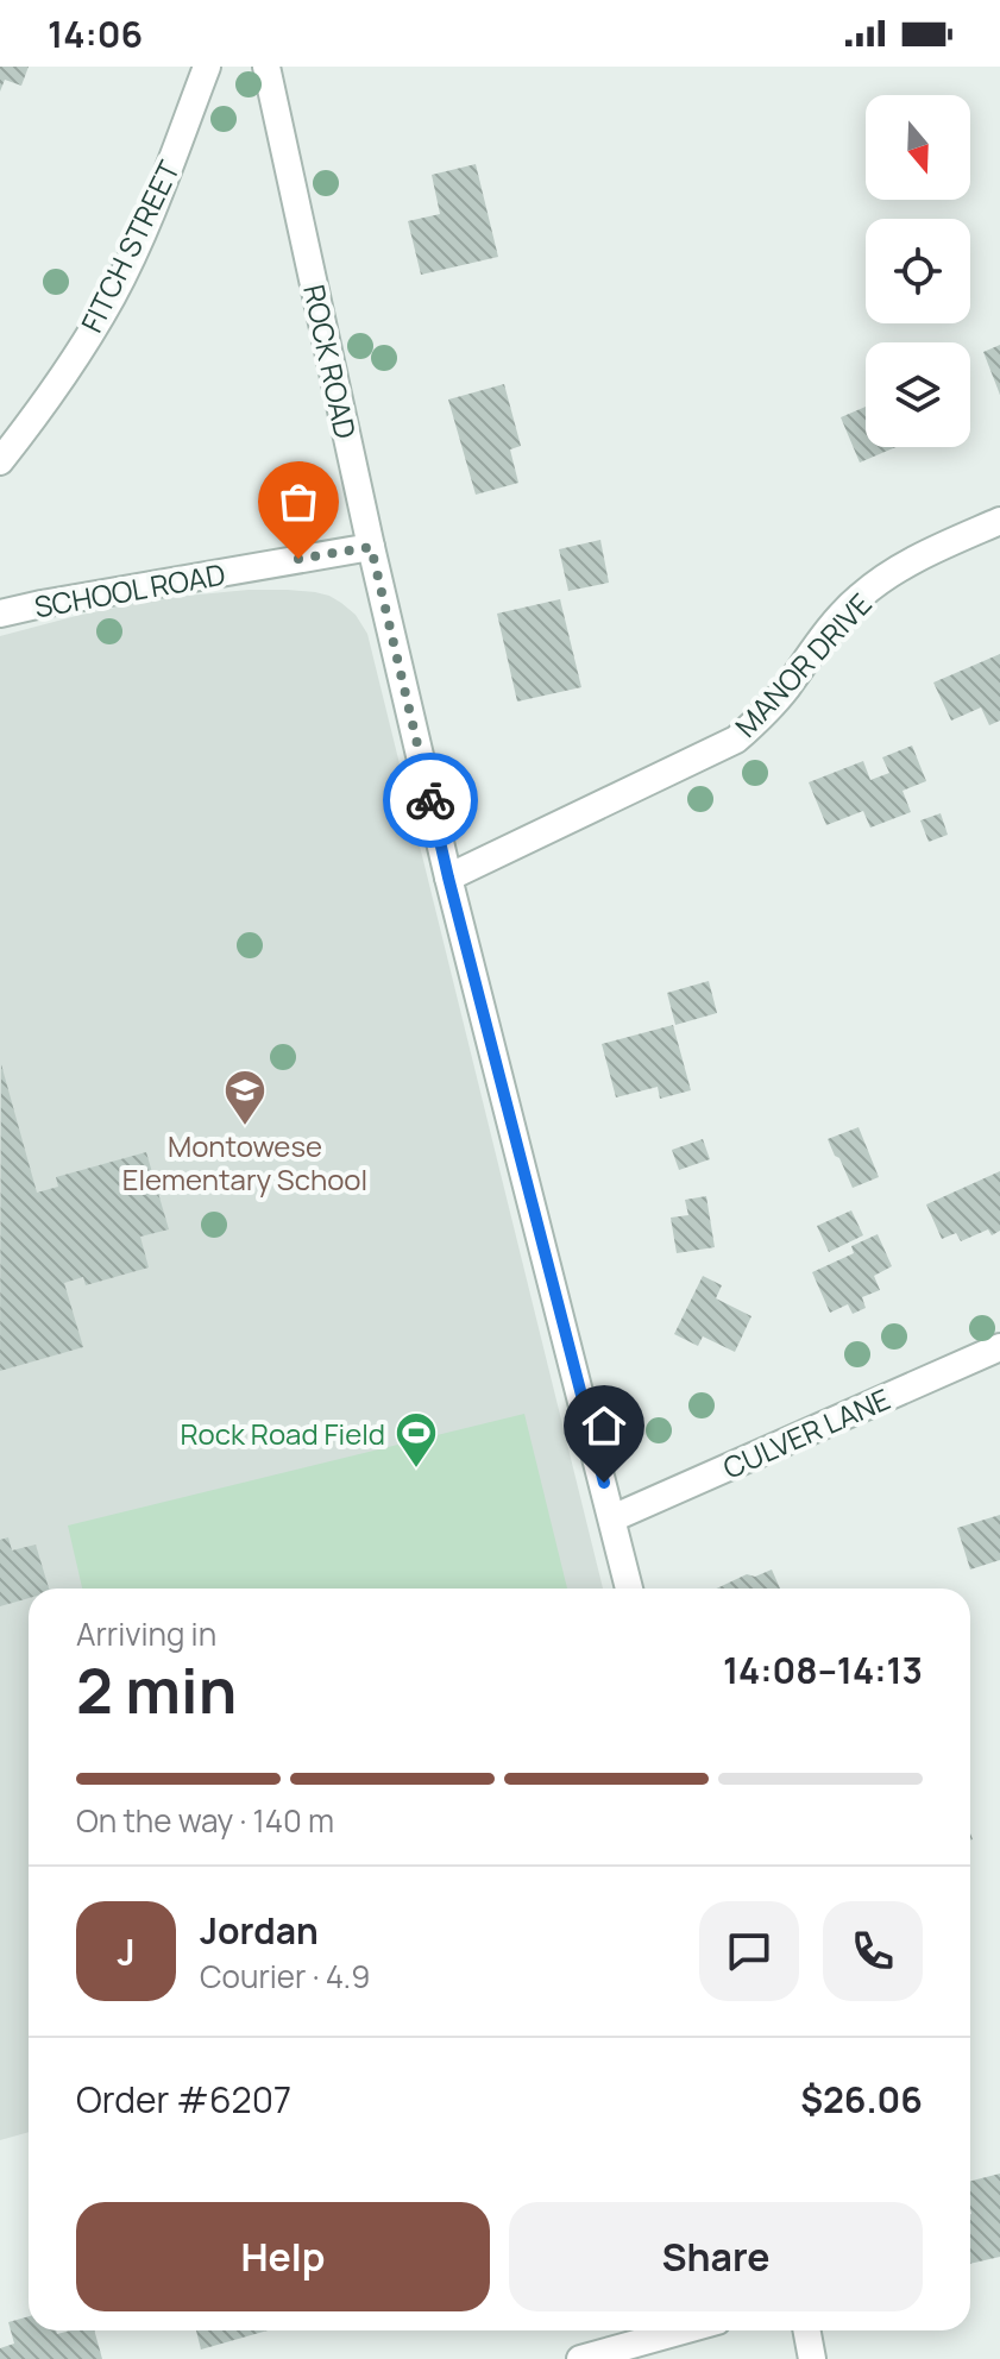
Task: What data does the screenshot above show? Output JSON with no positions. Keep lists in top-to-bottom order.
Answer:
{
  "streets": {
    "street": [
      "FITCH STREET",
      "ROCK ROAD",
      "SCHOOL ROAD",
      "MANOR DRIVE",
      "CULVER LANE"
    ]
  },
  "crossings": [
    ["ROCK ROAD", "SCHOOL ROAD"],
    ["ROCK ROAD", "MANOR DRIVE"],
    ["ROCK ROAD", "CULVER LANE"]
  ],
  "places": {
    "school or university": ["Montowese Elementary School"],
    "sports": ["Rock Road Field"]
  },
  "north": "bottom",
  "page": {
    "status": "14:06",
    "heading": ["2 min", "Arriving in", "14:08–14:13"],
    "panel": [
      "Jordan",
      "Courier · 4.9",
      "Order #6207",
      "$26.06"
    ],
    "bar": "On the way · 140 m",
    "round": "J",
    "buttons": ["Help", "Share"]
  }
}
